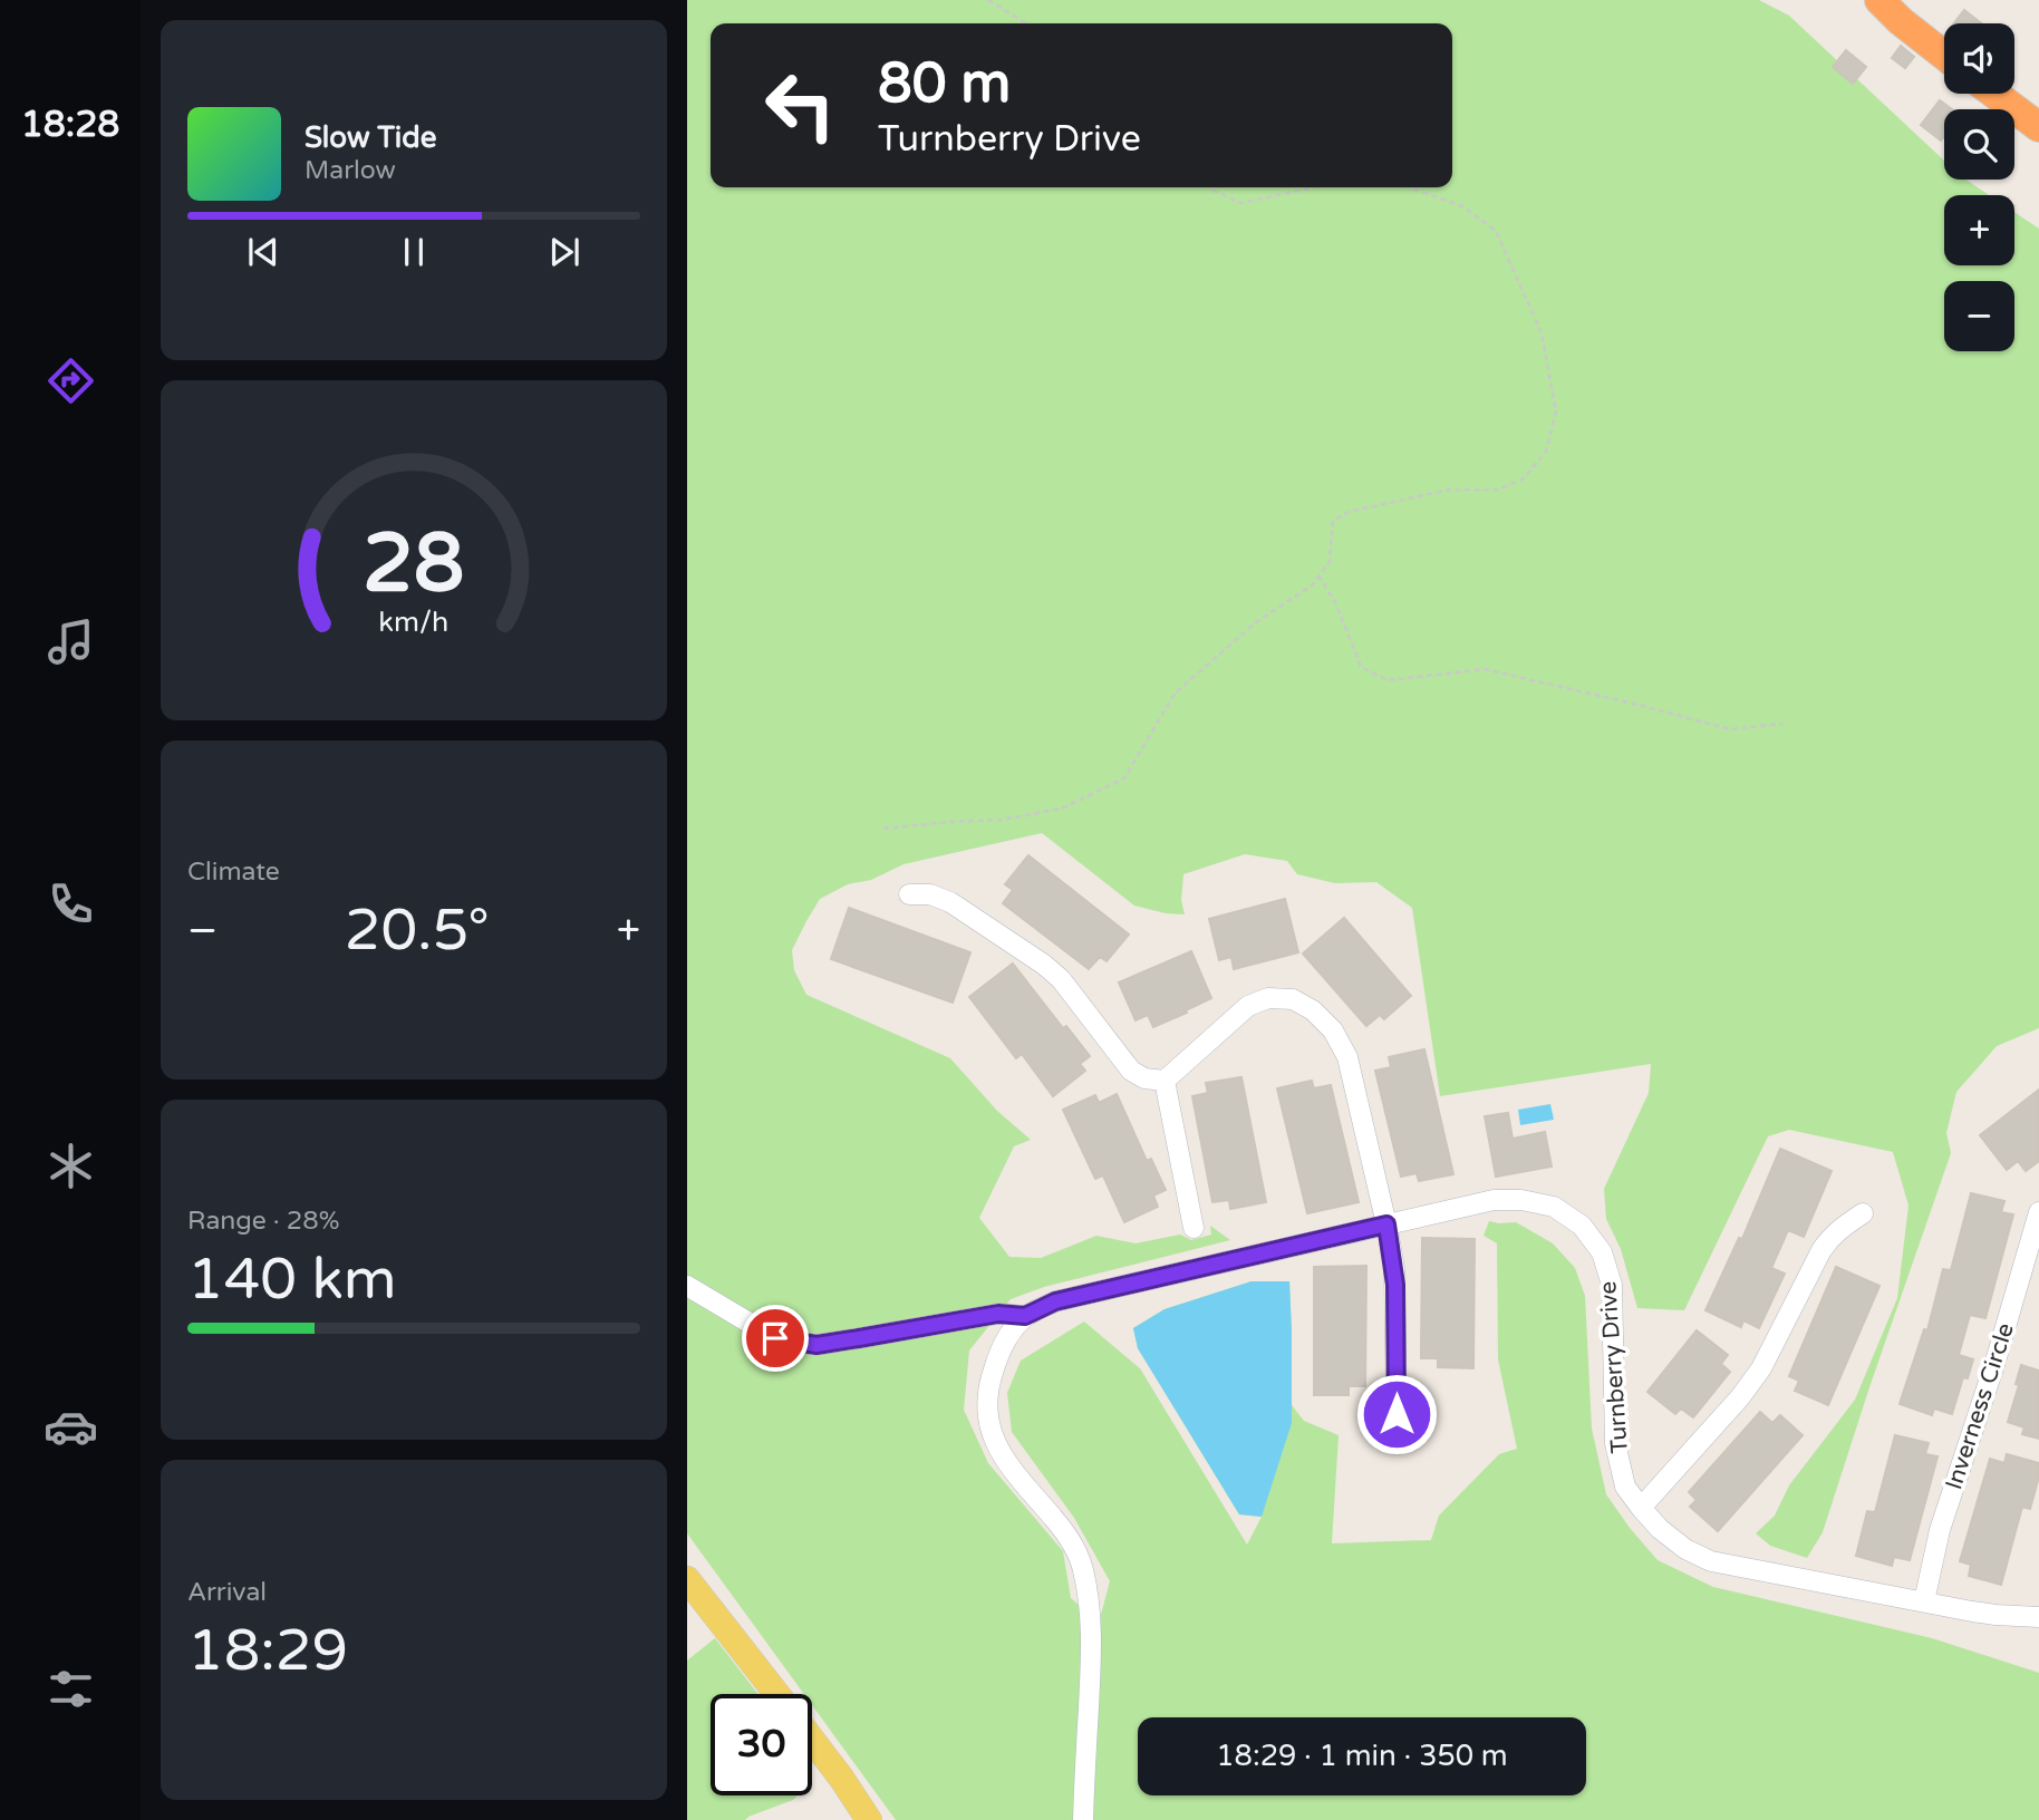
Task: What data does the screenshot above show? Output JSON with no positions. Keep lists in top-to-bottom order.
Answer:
{
  "streets": {
    "street": ["Turnberry Drive", "Inverness Circle"]
  },
  "crossings": [
    ["Turnberry Drive", "Inverness Circle"]
  ],
  "page": {
    "tabs": "18:28",
    "map_buttons": ["+", "−"],
    "turn": ["80 m", "Turnberry Drive"],
    "song": ["Slow Tide", "Marlow"],
    "tile": [
      "Climate",
      ["Range · 28%", "140 km"],
      ["Arrival", "18:29"]
    ],
    "heat": ["−", "20.5°", "+"],
    "limit": "30",
    "trip": "18:29 · 1 min · 350 m",
    "gauge": ["28", "km/h"]
  }
}
